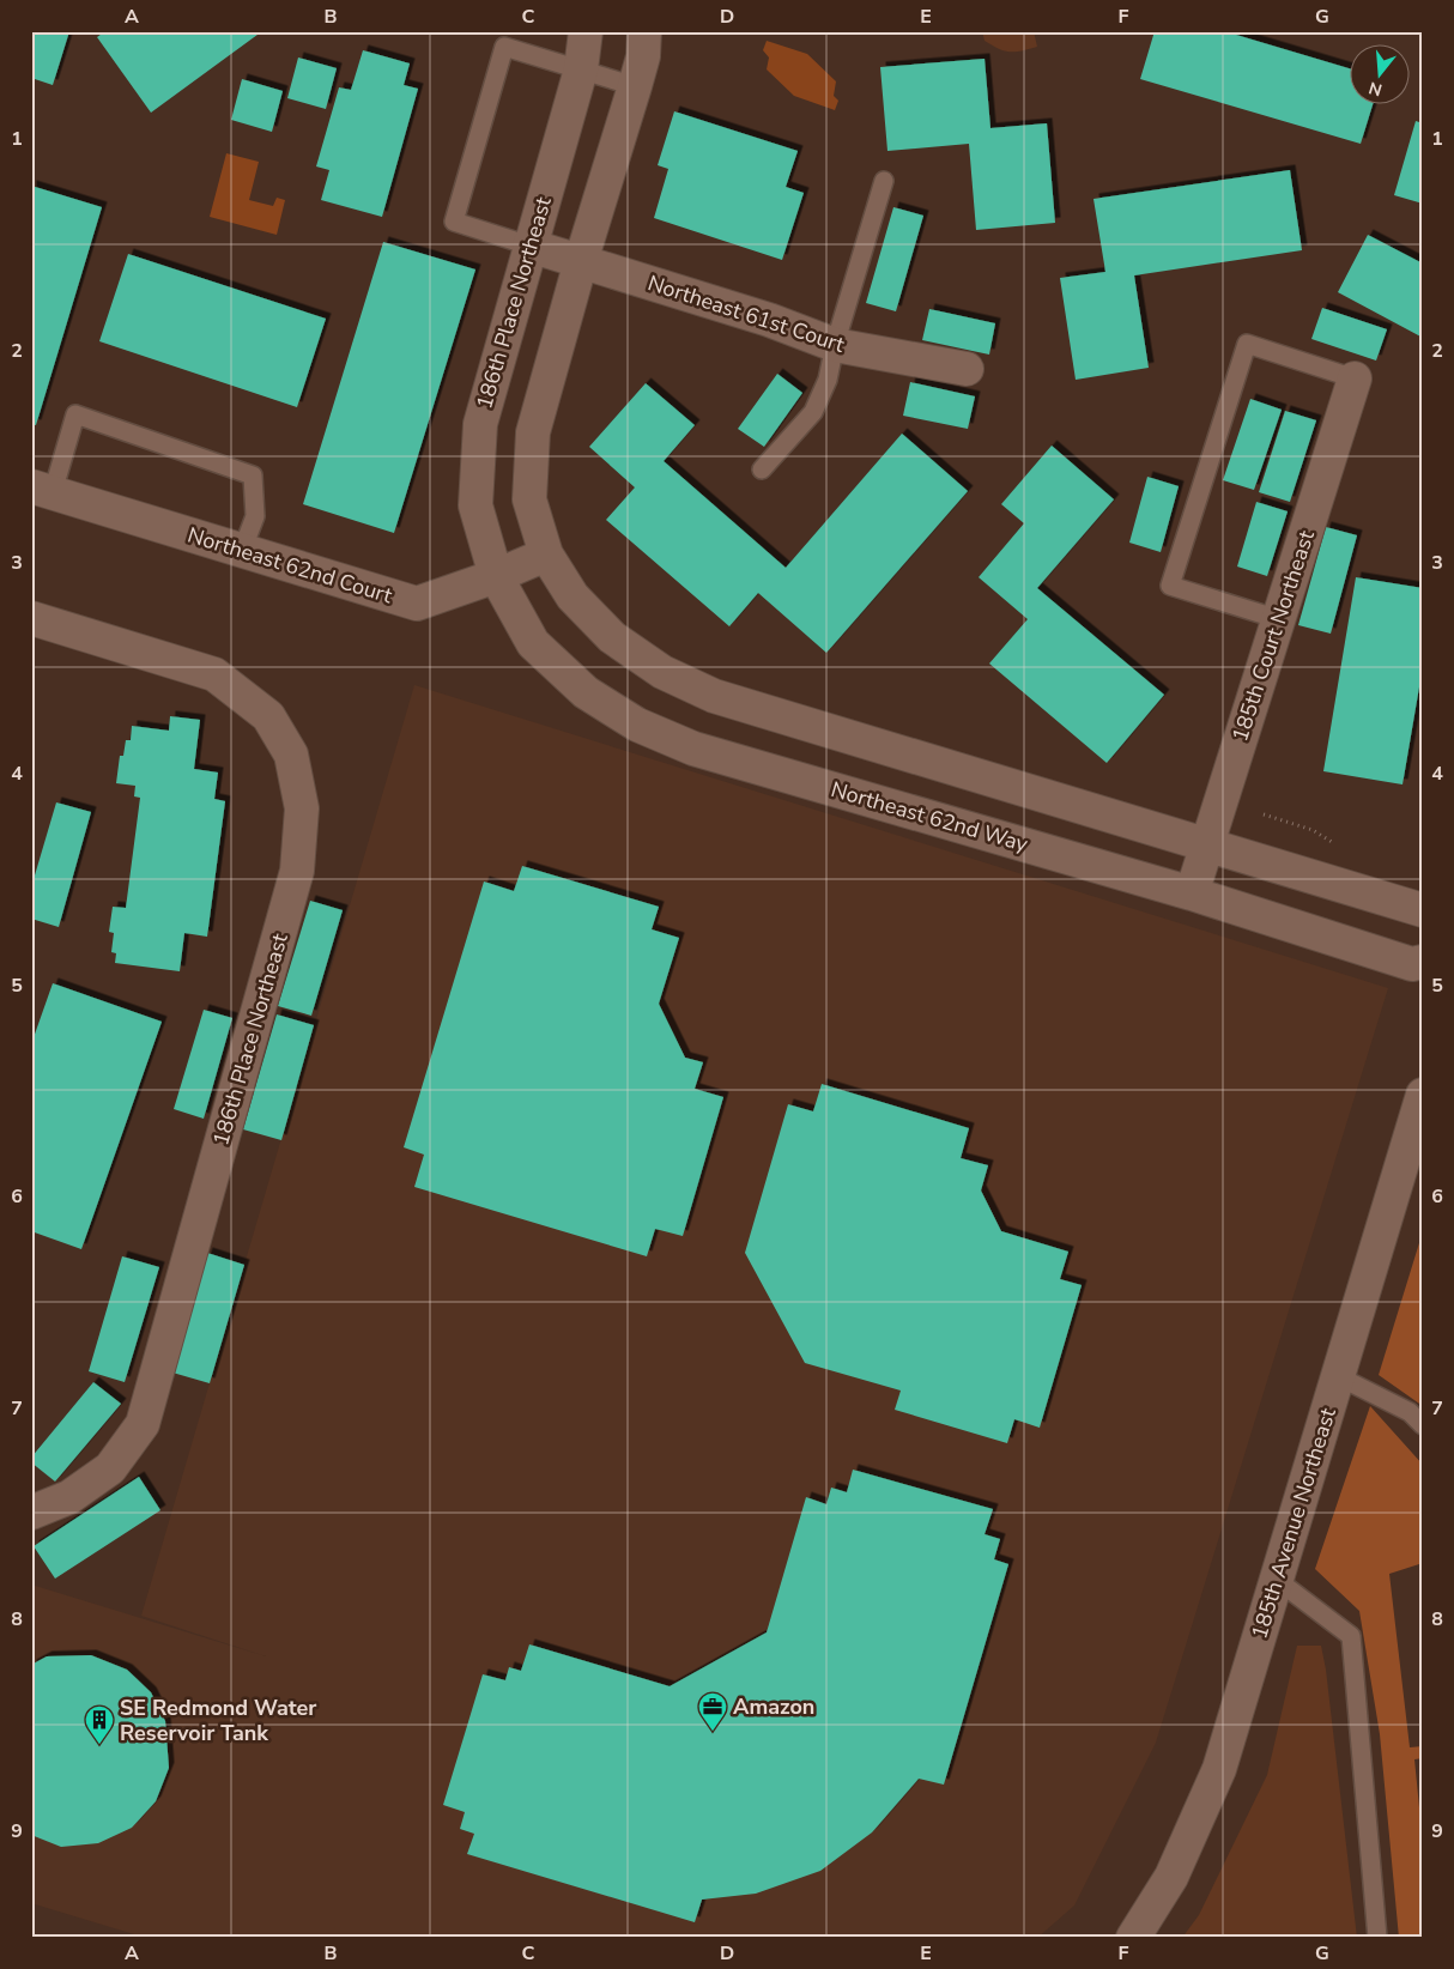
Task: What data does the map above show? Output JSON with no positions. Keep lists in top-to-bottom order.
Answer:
{
  "streets": {
    "street": [
      "186th Place Northeast",
      "Northeast 61st Court",
      "Northeast 62nd Court",
      "185th Court Northeast",
      "Northeast 62nd Way",
      "185th Avenue Northeast"
    ]
  },
  "crossings": [
    ["186th Place Northeast", "Northeast 61st Court"],
    ["186th Place Northeast", "Northeast 62nd Court"],
    ["186th Place Northeast", "Northeast 62nd Way"],
    ["Northeast 62nd Court", "Northeast 62nd Way"],
    ["185th Court Northeast", "Northeast 62nd Way"]
  ],
  "places": {
    "office": ["Amazon"],
    "building": ["SE Redmond Water Reservoir Tank"]
  },
  "north": "bottom",
  "grid": {
    "columns": [
      "A",
      "B",
      "C",
      "D",
      "E",
      "F",
      "G"
    ],
    "rows": [
      "1",
      "2",
      "3",
      "4",
      "5",
      "6",
      "7",
      "8",
      "9"
    ]
  }
}
